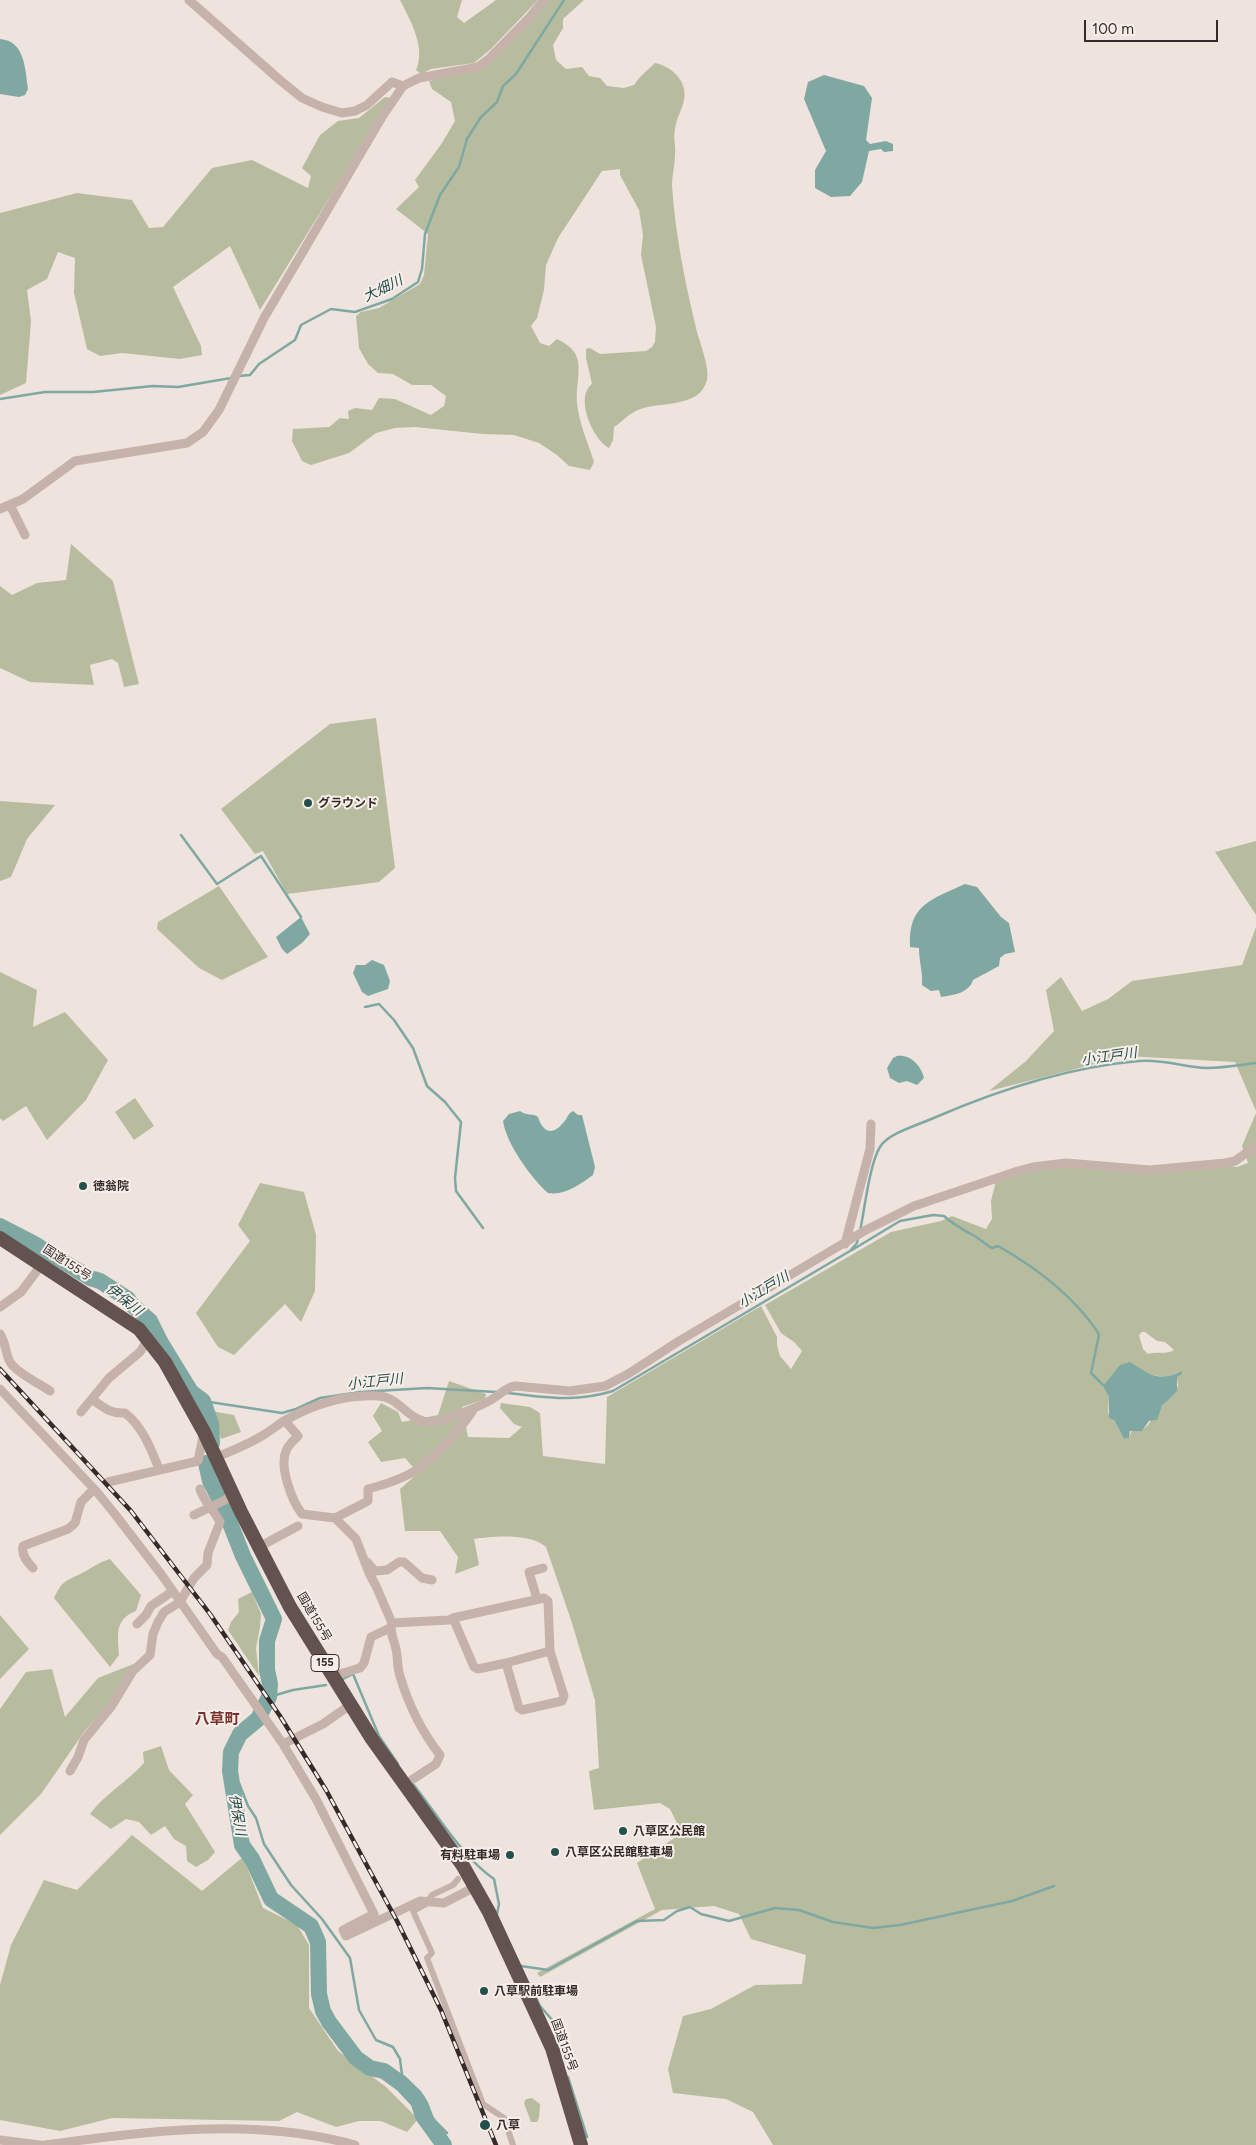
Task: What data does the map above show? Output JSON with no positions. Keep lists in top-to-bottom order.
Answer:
{
  "streets": {
    "highway": ["国道155号", "155"]
  },
  "districts": ["八草町"],
  "water": ["大畑川", "小江戸川", "伊保川"],
  "places": [
    "グラウンド",
    "徳翁院",
    "八草区公民館",
    "八草区公民館駐車場",
    "有料駐車場",
    "八草駅前駐車場",
    "八草"
  ],
  "scale_bar": "100 m"
}
